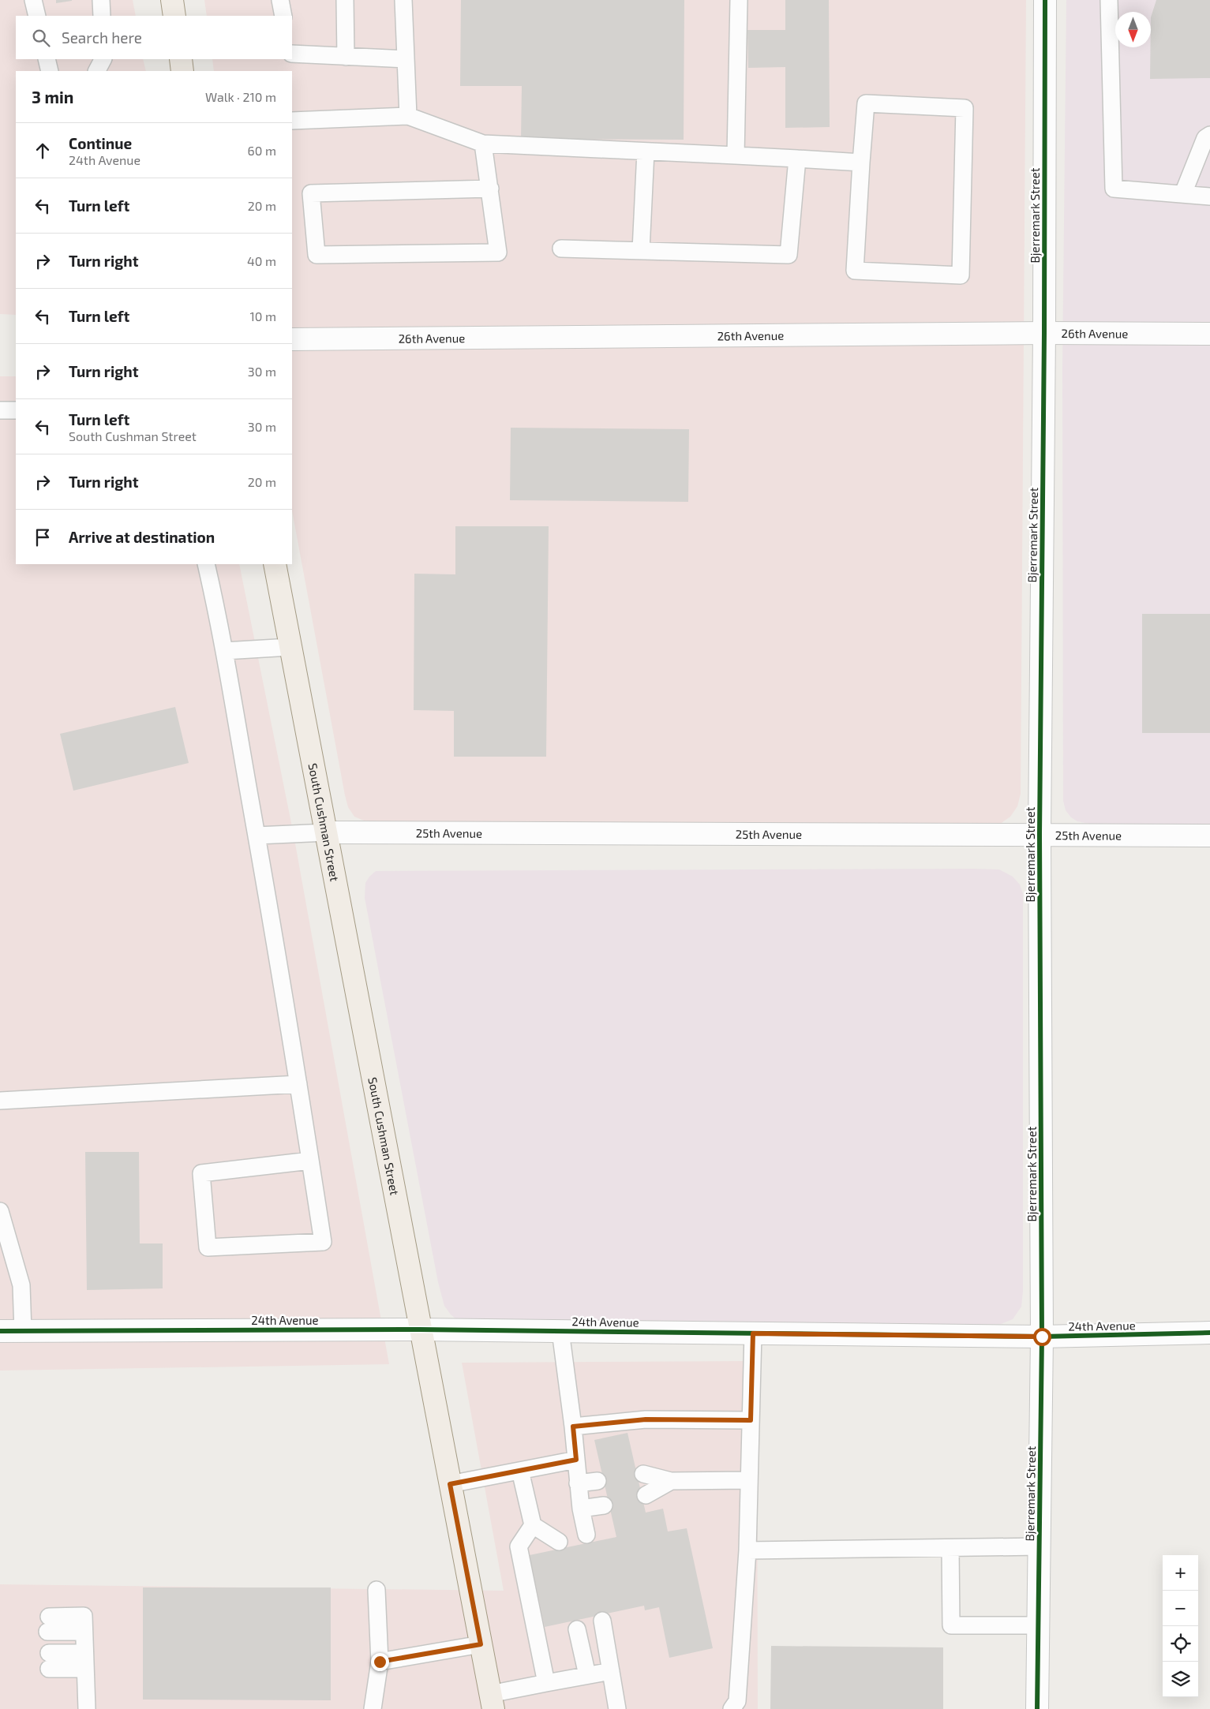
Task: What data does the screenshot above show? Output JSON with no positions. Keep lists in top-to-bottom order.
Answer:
{
  "streets": {
    "main road": ["South Cushman Street"],
    "street": [
      "Bjerremark Street",
      "26th Avenue",
      "25th Avenue",
      "24th Avenue"
    ]
  },
  "crossings": [
    ["Bjerremark Street", "26th Avenue"],
    ["Bjerremark Street", "25th Avenue"],
    ["Bjerremark Street", "24th Avenue"],
    ["South Cushman Street", "25th Avenue"],
    ["South Cushman Street", "24th Avenue"]
  ],
  "north": "bottom",
  "page": {
    "search": "Search here",
    "heading": ["3 min", "Walk · 210 m"],
    "list": [
      ["Continue", "24th Avenue", "60 m"],
      ["Turn left", "20 m"],
      ["Turn right", "40 m"],
      ["Turn left", "10 m"],
      ["Turn right", "30 m"],
      ["Turn left", "South Cushman Street", "30 m"],
      ["Turn right", "20 m"],
      "Arrive at destination"
    ],
    "map_buttons": ["+", "−"]
  }
}
